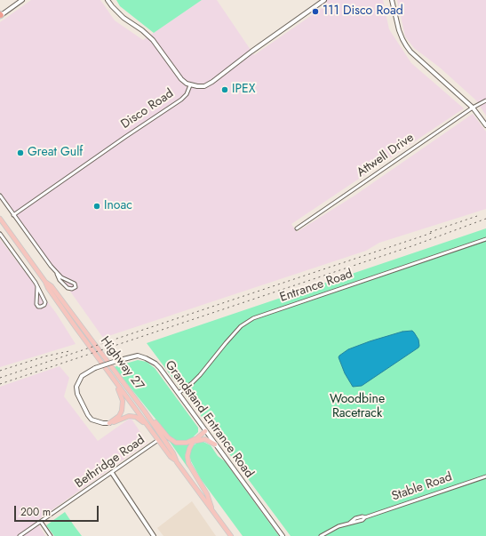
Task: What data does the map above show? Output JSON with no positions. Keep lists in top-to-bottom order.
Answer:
{
  "streets": {
    "main road": ["Highway 27"],
    "street": [
      "Disco Road",
      "Attwell Drive",
      "Entrance Road",
      "Grandstand Entrance Road",
      "Bethridge Road",
      "Stable Road"
    ]
  },
  "crossings": [
    ["Entrance Road", "Grandstand Entrance Road"],
    ["Highway 27", "Bethridge Road"]
  ],
  "parks": ["Woodbine Racetrack"],
  "places": [
    "111 Disco Road",
    "IPEX",
    "Great Gulf",
    "Inoac"
  ],
  "scale_bar": "200 m"
}
